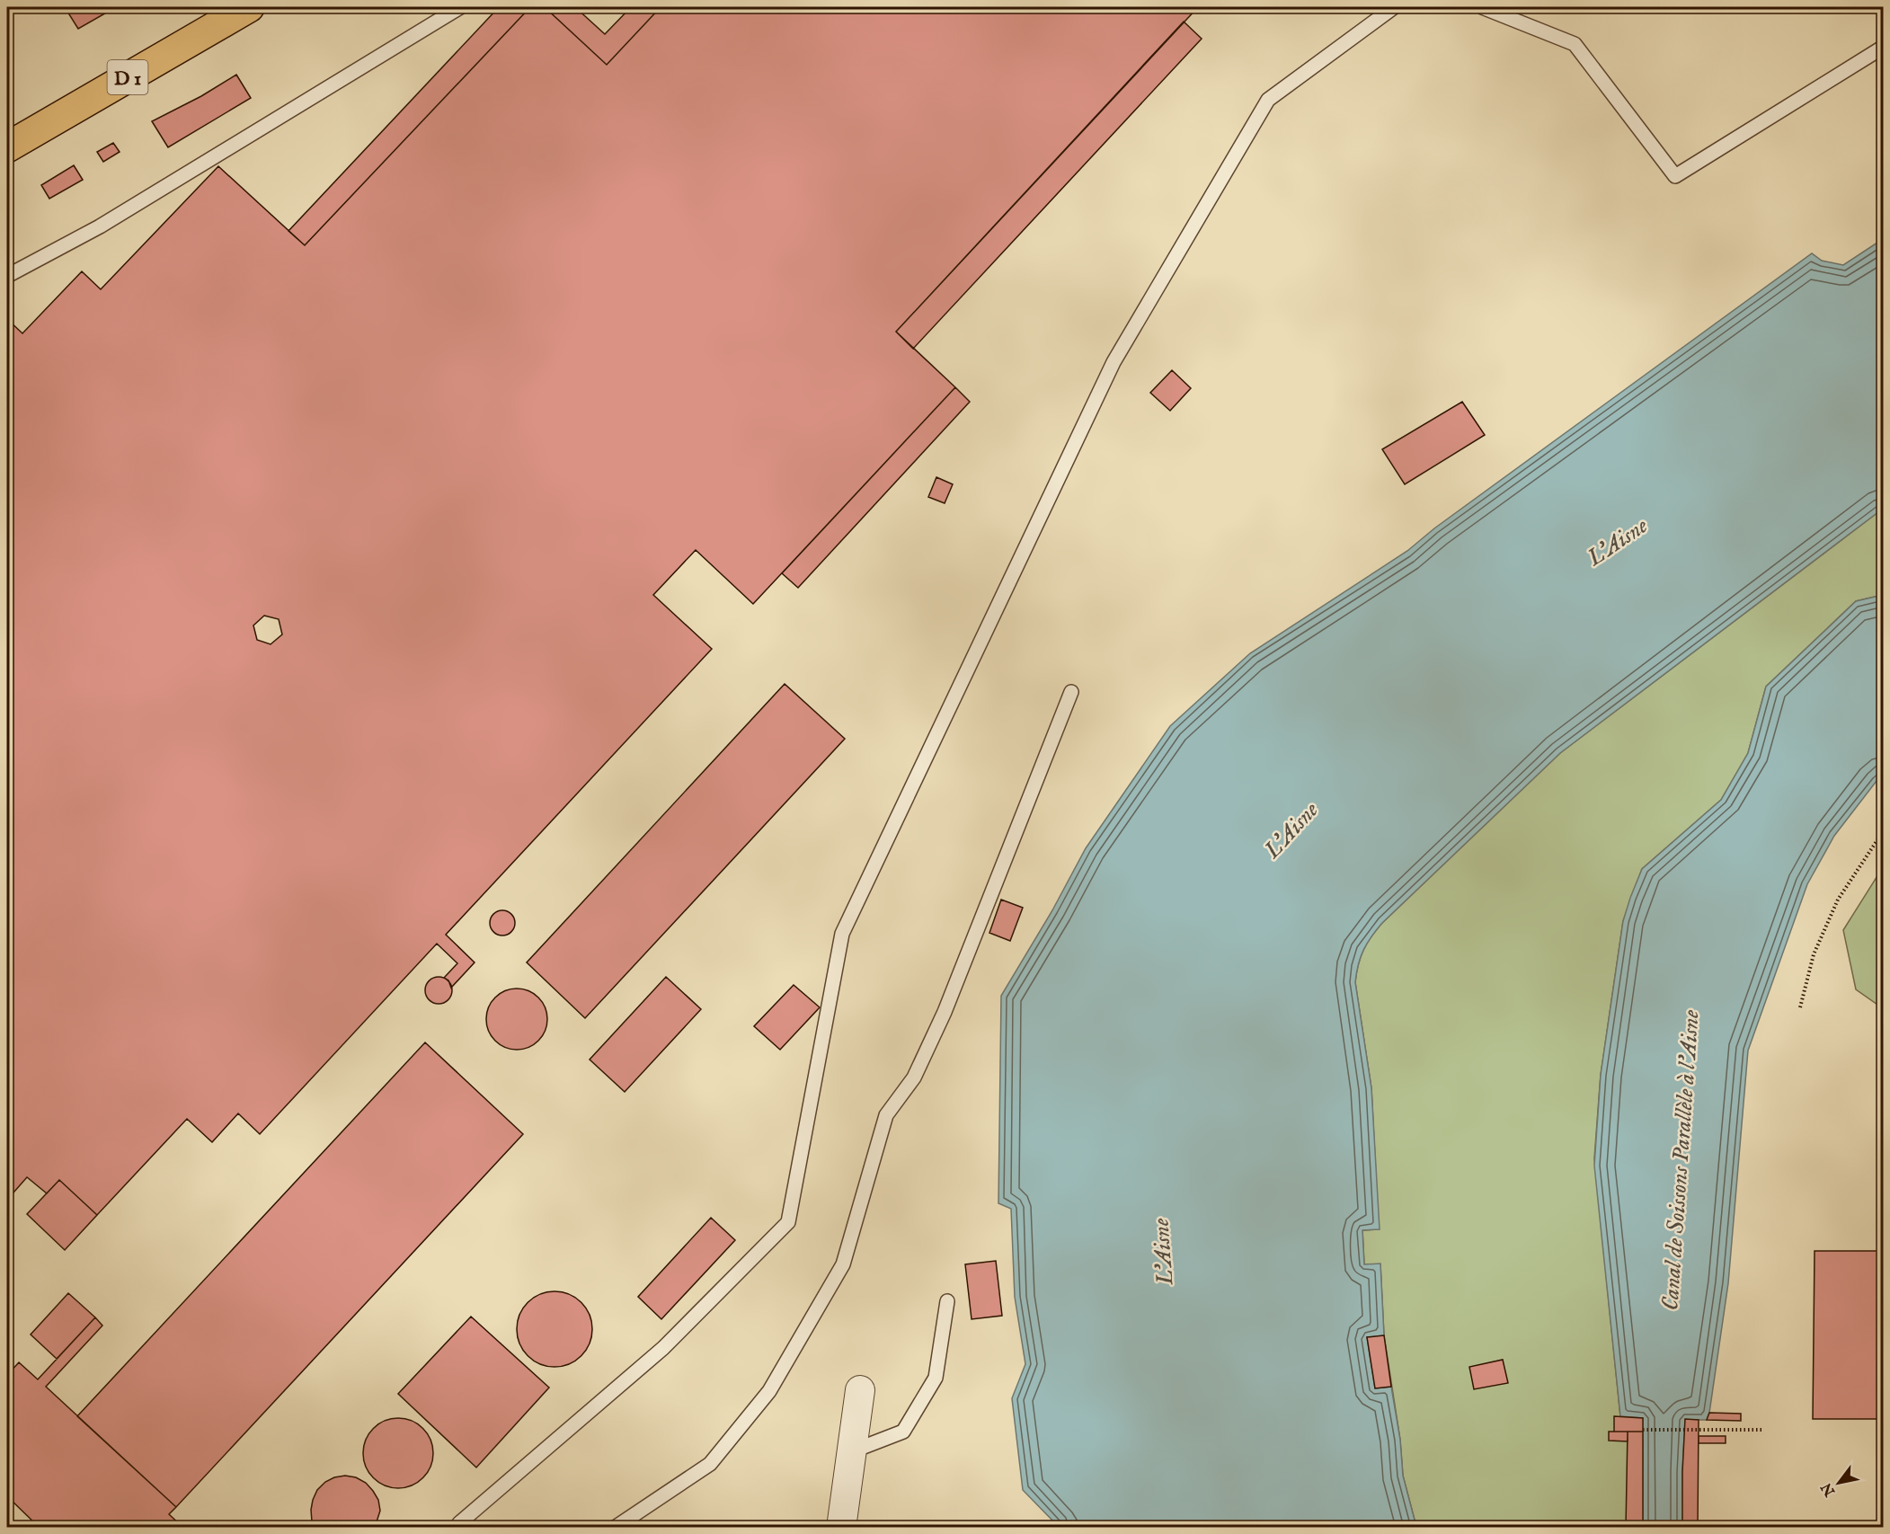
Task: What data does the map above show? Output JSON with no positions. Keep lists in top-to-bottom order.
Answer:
{
  "streets": {
    "main road": ["D 1"]
  },
  "water": ["L'Aisne", "Canal de Soissons Parallèle à l'Aisne"],
  "north": "bottom left"
}
